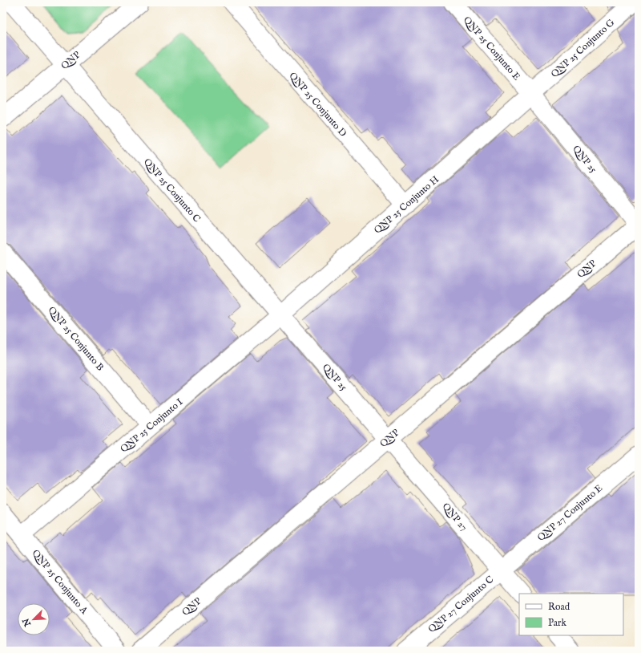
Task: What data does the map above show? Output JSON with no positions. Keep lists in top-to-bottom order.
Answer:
{
  "streets": {
    "street": [
      "QNP 25 Conjunto E",
      "QNP 25 Conjunto G",
      "QNP",
      "QNP 25 Conjunto D",
      "QNP 25",
      "QNP 25 Conjunto C",
      "QNP 25 Conjunto H",
      "QNP 25 Conjunto B",
      "QNP 25 Conjunto I",
      "QNP 27 Conjunto E",
      "QNP 27",
      "QNP 25 Conjunto A",
      "QNP 27 Conjunto C"
    ]
  },
  "crossings": [
    ["QNP 25 Conjunto E", "QNP 25 Conjunto G"],
    ["QNP 25 Conjunto E", "QNP 25"],
    ["QNP 25 Conjunto E", "QNP 25 Conjunto H"],
    ["QNP 25 Conjunto G", "QNP 25"],
    ["QNP 25 Conjunto G", "QNP 25 Conjunto H"],
    ["QNP", "QNP 25"],
    ["QNP", "QNP 25 Conjunto C"],
    ["QNP", "QNP 27"],
    ["QNP 25 Conjunto D", "QNP 25 Conjunto H"],
    ["QNP 25", "QNP 25 Conjunto C"],
    ["QNP 25", "QNP 25 Conjunto H"],
    ["QNP 25", "QNP 25 Conjunto I"],
    ["QNP 25", "QNP 27"],
    ["QNP 25 Conjunto C", "QNP 25 Conjunto H"],
    ["QNP 25 Conjunto C", "QNP 25 Conjunto I"],
    ["QNP 25 Conjunto H", "QNP 25 Conjunto I"],
    ["QNP 25 Conjunto B", "QNP 25 Conjunto I"],
    ["QNP 25 Conjunto I", "QNP 25 Conjunto A"],
    ["QNP 27 Conjunto E", "QNP 27"],
    ["QNP 27 Conjunto E", "QNP 27 Conjunto C"],
    ["QNP 27", "QNP 27 Conjunto C"]
  ],
  "legend": ["Road", "Park"],
  "north": "bottom left"
}
